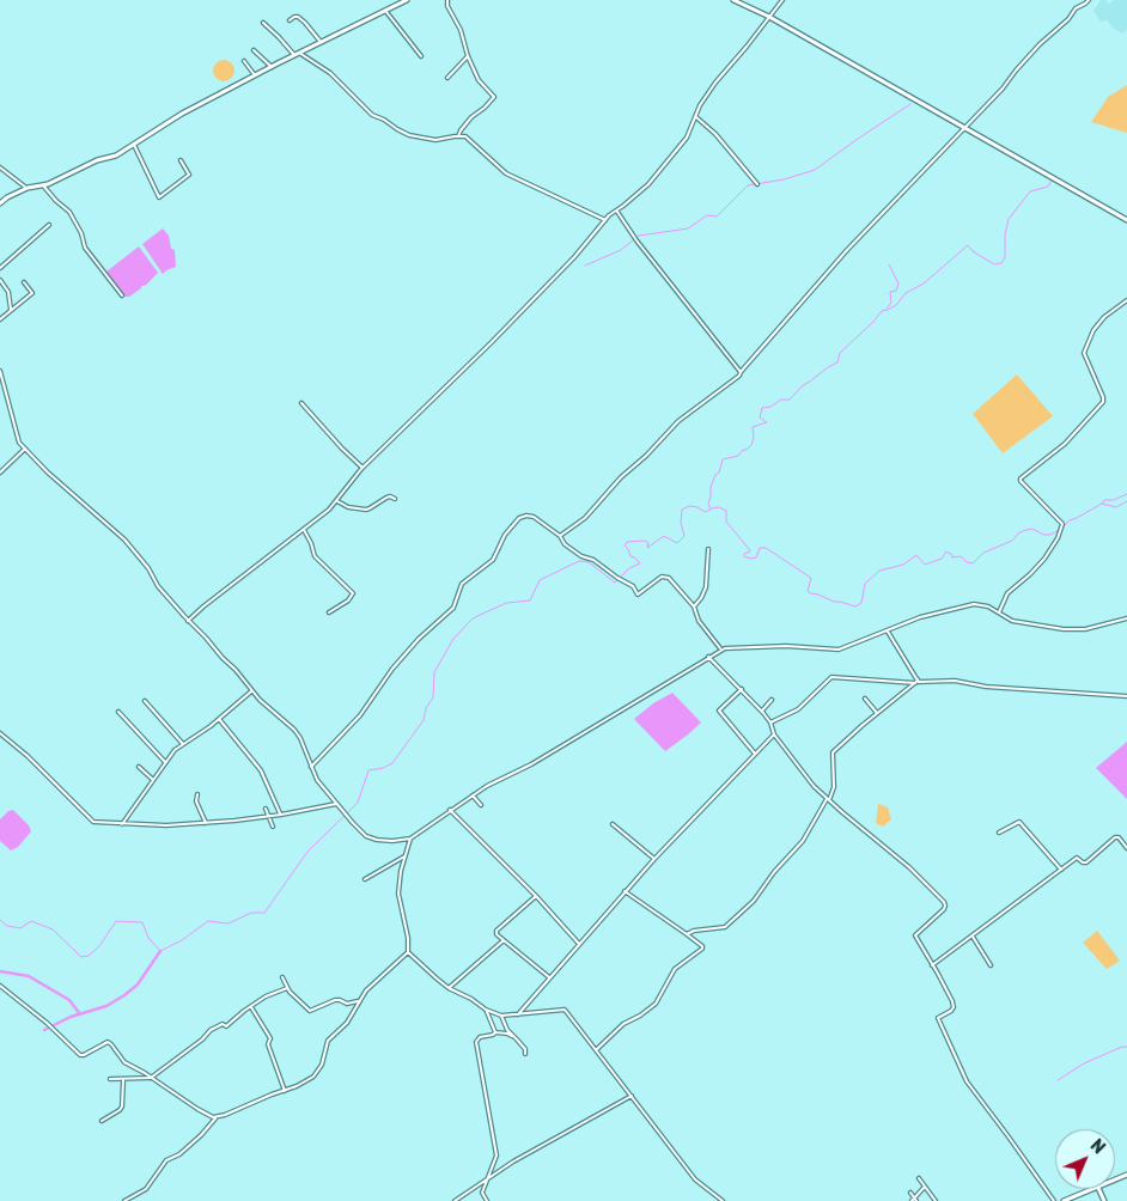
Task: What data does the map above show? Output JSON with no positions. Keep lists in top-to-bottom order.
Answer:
{
  "north": "top right"
}
